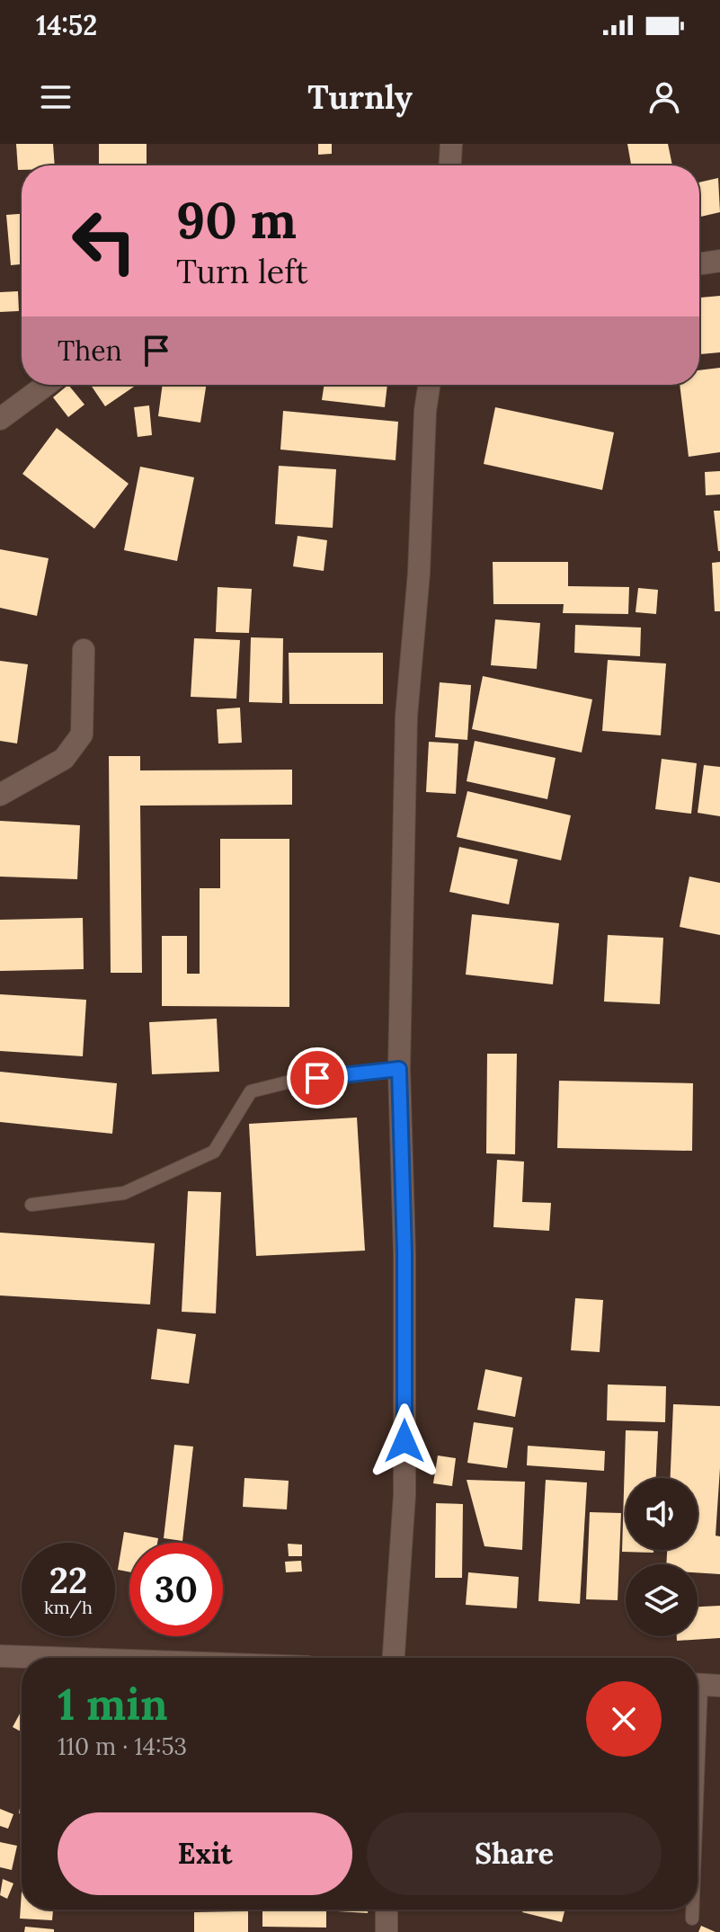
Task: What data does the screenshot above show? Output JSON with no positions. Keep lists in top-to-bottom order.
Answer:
{
  "page": {
    "status": "14:52",
    "header": "Turnly",
    "turn": ["90 m", "Turn left"],
    "then": "Then",
    "speed": "22 km/h",
    "limit": "30",
    "heading": ["1 min", "110 m · 14:53"],
    "buttons": ["Exit", "Share"]
  }
}
